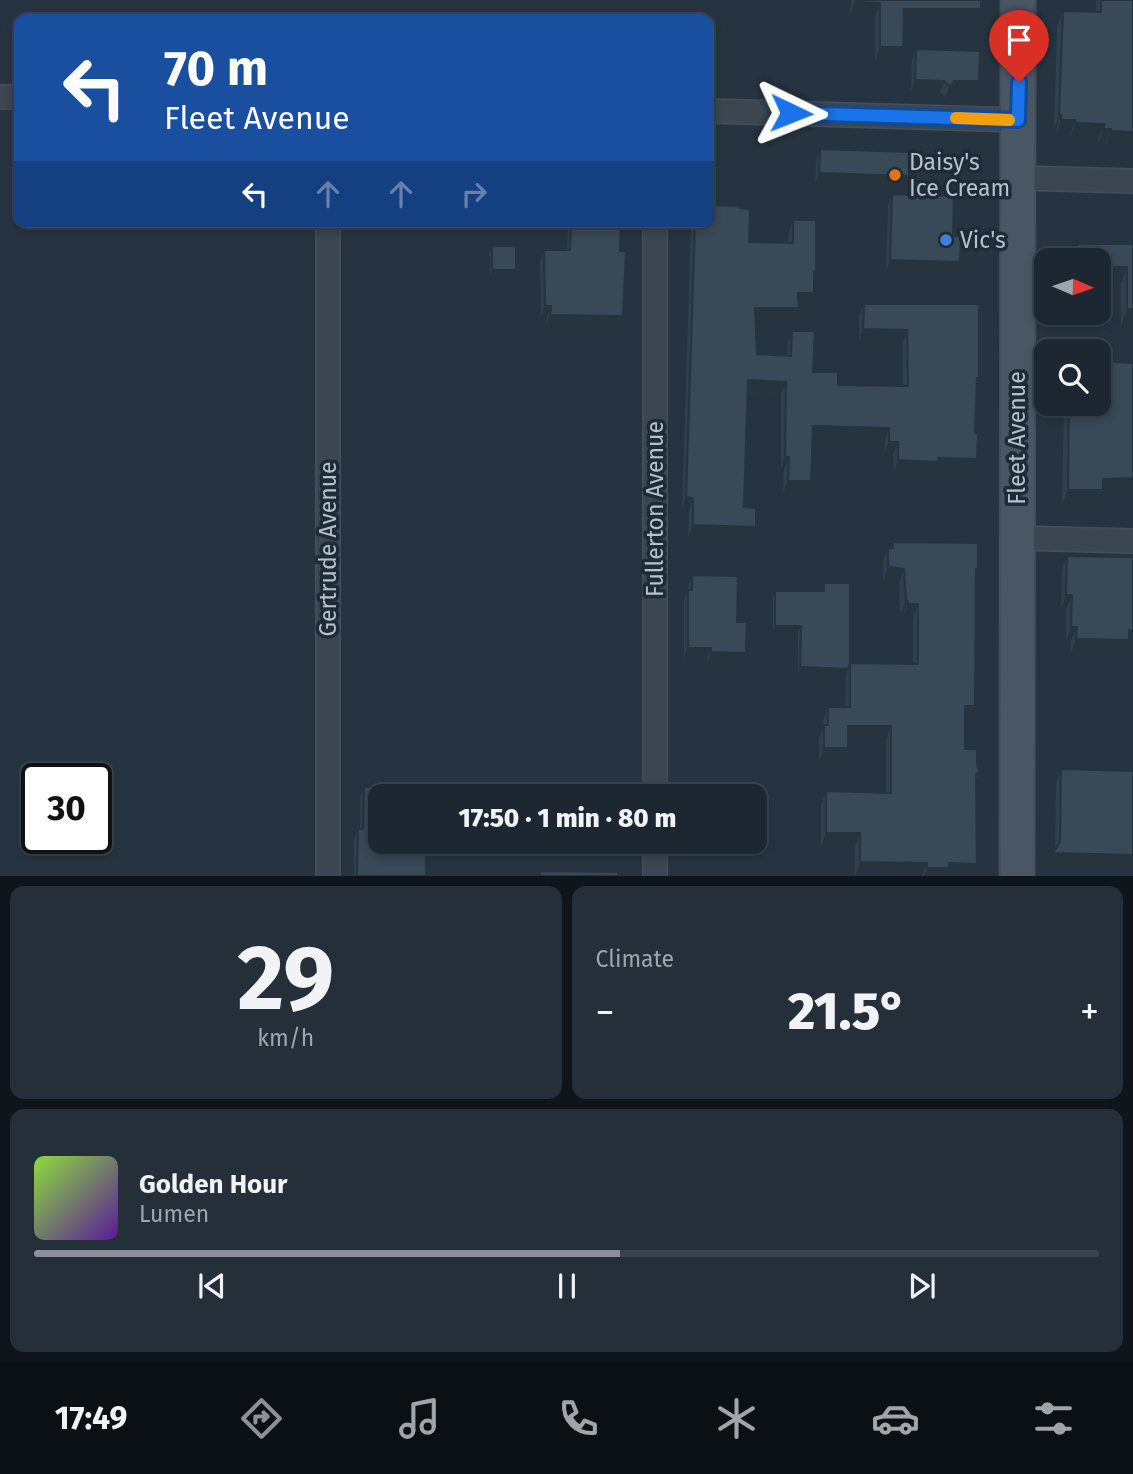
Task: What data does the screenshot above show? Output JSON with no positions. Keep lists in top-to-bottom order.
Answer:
{
  "streets": {
    "street": ["Fleet Avenue", "Fullerton Avenue", "Gertrude Avenue"]
  },
  "places": ["Daisy's Ice Cream", "Vic's"],
  "north": "right",
  "page": {
    "turn": ["70 m", "Fleet Avenue"],
    "limit": "30",
    "trip": "17:50 · 1 min · 80 m",
    "tile": [
      ["29", "km/h"],
      "Climate"
    ],
    "heat": ["−", "21.5°", "+"],
    "song": ["Golden Hour", "Lumen"],
    "tabs": "17:49"
  }
}
